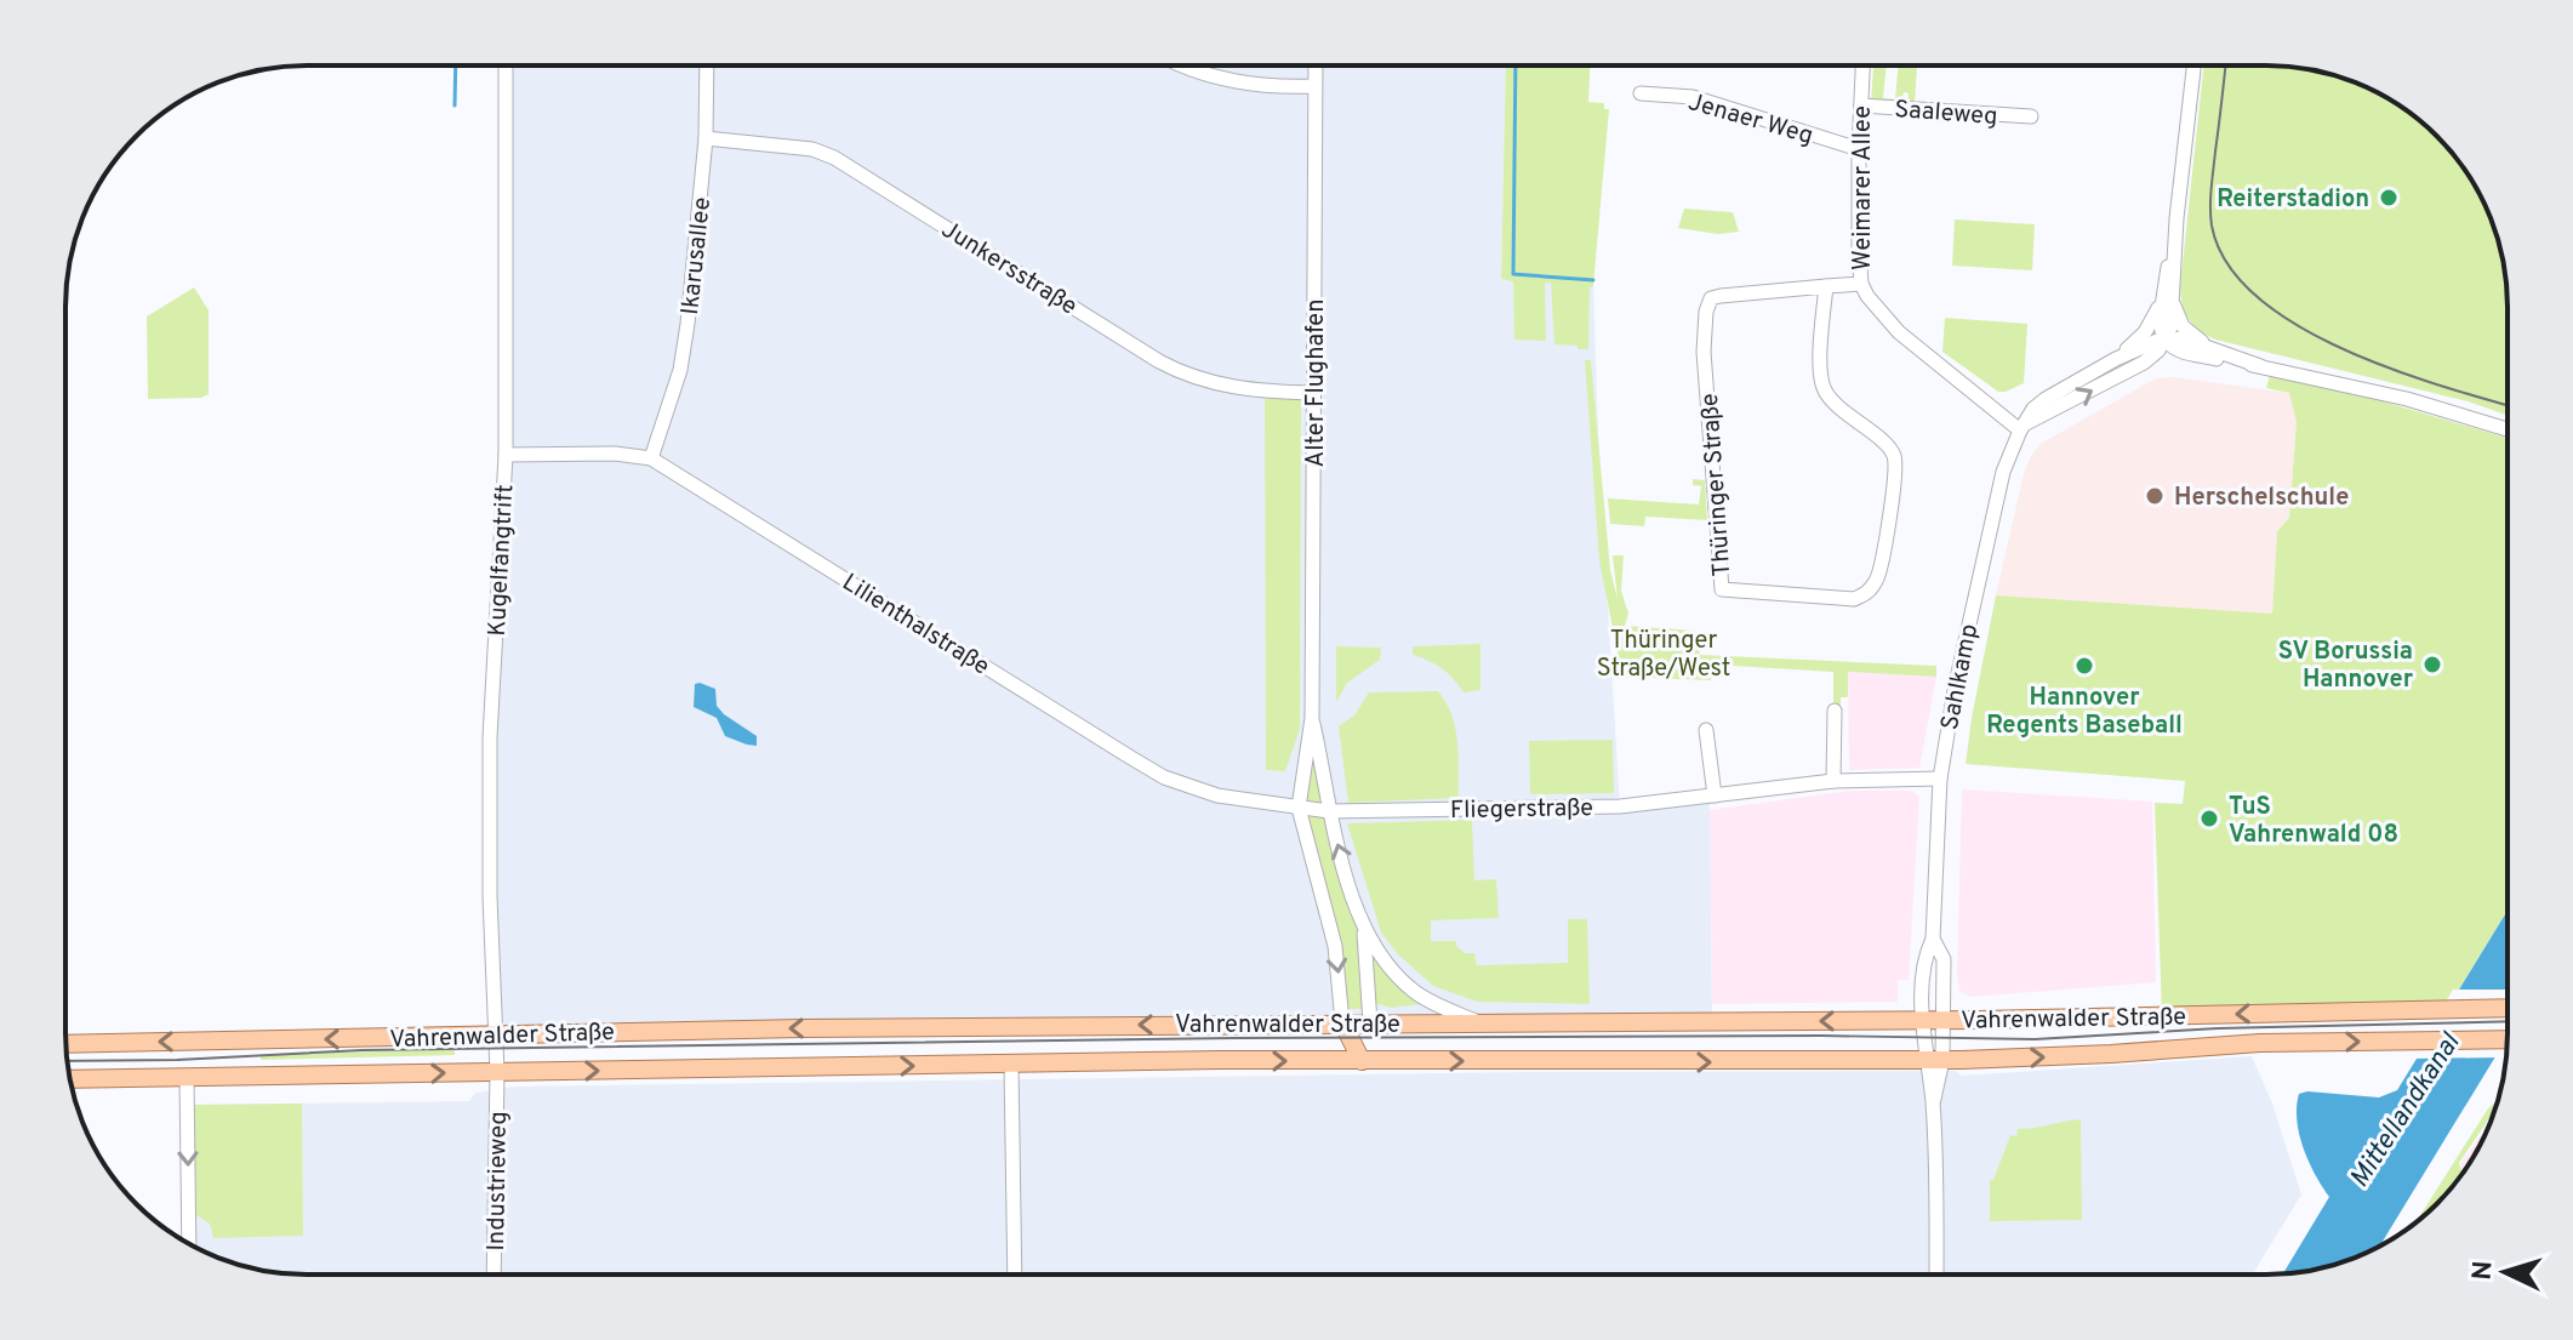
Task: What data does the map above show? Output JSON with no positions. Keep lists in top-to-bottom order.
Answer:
{
  "streets": {
    "main road": ["Vahrenwalder Straße"],
    "street": [
      "Saaleweg",
      "Jenaer Weg",
      "Weimarer Allee",
      "Ikarusallee",
      "Junkersstraße",
      "Alter Flughafen",
      "Thüringer Straße",
      "Kugelfangtrift",
      "Lilienthalstraße",
      "Sahlkamp",
      "Fliegerstraße",
      "Industrieweg"
    ]
  },
  "crossings": [
    ["Saaleweg", "Weimarer Allee"],
    ["Jenaer Weg", "Weimarer Allee"],
    ["Weimarer Allee", "Thüringer Straße"],
    ["Weimarer Allee", "Sahlkamp"],
    ["Ikarusallee", "Junkersstraße"],
    ["Ikarusallee", "Lilienthalstraße"],
    ["Junkersstraße", "Alter Flughafen"],
    ["Alter Flughafen", "Lilienthalstraße"],
    ["Alter Flughafen", "Fliegerstraße"],
    ["Alter Flughafen", "Vahrenwalder Straße"],
    ["Kugelfangtrift", "Lilienthalstraße"],
    ["Kugelfangtrift", "Vahrenwalder Straße"],
    ["Kugelfangtrift", "Industrieweg"],
    ["Lilienthalstraße", "Fliegerstraße"],
    ["Sahlkamp", "Fliegerstraße"],
    ["Sahlkamp", "Vahrenwalder Straße"],
    ["Vahrenwalder Straße", "Industrieweg"]
  ],
  "water": ["Mittellandkanal"],
  "parks": ["Thüringer Straße/West"],
  "places": [
    "Reiterstadion",
    "Herschelschule",
    "SV Borussia Hannover",
    "Hannover Regents Baseball",
    "TuS Vahrenwald 08"
  ],
  "north": "left"
}
